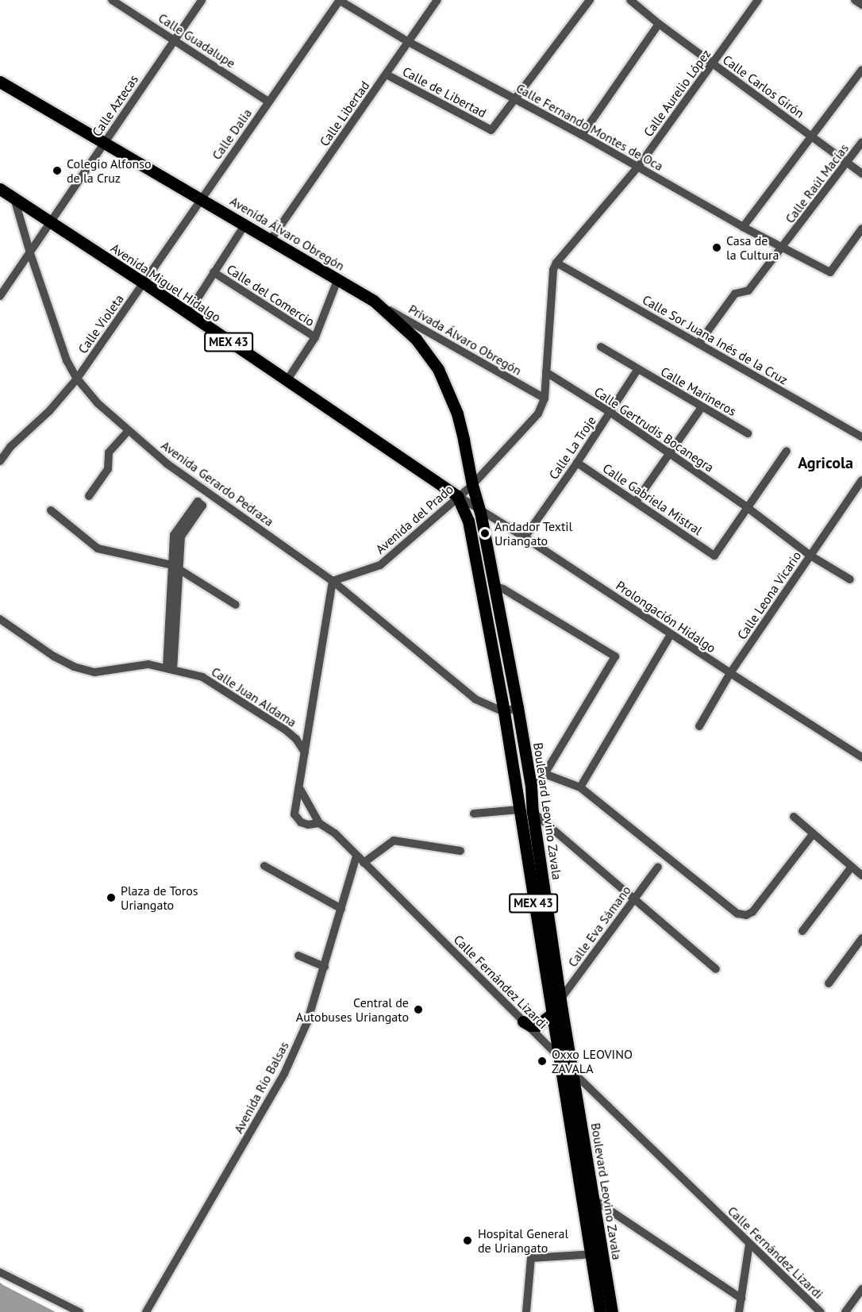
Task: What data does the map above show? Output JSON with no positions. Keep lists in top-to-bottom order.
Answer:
{
  "streets": {
    "main road": [
      "Avenida Álvaro Obregón",
      "Avenida Miguel Hidalgo",
      "MEX 43",
      "Boulevard Leovino Zavala"
    ],
    "street": [
      "Calle Guadalupe",
      "Calle Carlos Girón",
      "Calle de Libertad",
      "Calle Aurelio López",
      "Calle Aztecas",
      "Calle Libertad",
      "Calle Fernando Montes de Oca",
      "Calle Dalia",
      "Calle Raúl Macías",
      "Calle del Comercio",
      "Calle Violeta",
      "Privada Álvaro Obregón",
      "Calle Sor Juana Inés de la Cruz",
      "Calle Marineros",
      "Calle Gertrudis Bocanegra",
      "Calle La Troje",
      "Avenida Gerardo Pedraza",
      "Calle Gabriela Mistral",
      "Avenida del Prado",
      "Calle Leona Vicario",
      "Prolongación Hidalgo",
      "Calle Juan Aldama",
      "Calle Eva Sámano",
      "Calle Fernández Lizardi",
      "Avenida Río Balsas"
    ]
  },
  "crossings": [
    ["Calle Guadalupe", "Calle Aztecas"],
    ["Calle Guadalupe", "Calle Dalia"],
    ["Calle Carlos Girón", "Calle Aurelio López"],
    ["Calle Carlos Girón", "Calle Raúl Macías"],
    ["Calle de Libertad", "Calle Libertad"],
    ["Calle de Libertad", "Calle Fernando Montes de Oca"],
    ["Calle Aurelio López", "Calle Fernando Montes de Oca"],
    ["Calle Aurelio López", "Calle Sor Juana Inés de la Cruz"],
    ["Calle Aurelio López", "Avenida del Prado"],
    ["Calle Aztecas", "Avenida Álvaro Obregón"],
    ["Calle Aztecas", "Avenida Miguel Hidalgo"],
    ["Calle Aztecas", "Avenida Gerardo Pedraza"],
    ["Calle Libertad", "Calle Fernando Montes de Oca"],
    ["Calle Libertad", "Avenida Álvaro Obregón"],
    ["Calle Fernando Montes de Oca", "Calle Dalia"],
    ["Calle Fernando Montes de Oca", "Calle Raúl Macías"],
    ["Calle Dalia", "Avenida Álvaro Obregón"],
    ["Calle Dalia", "Avenida Miguel Hidalgo"],
    ["Calle Dalia", "Calle Violeta"],
    ["Calle Raúl Macías", "Calle Sor Juana Inés de la Cruz"],
    ["Avenida Álvaro Obregón", "Privada Álvaro Obregón"],
    ["Avenida Álvaro Obregón", "Avenida del Prado"],
    ["Avenida Álvaro Obregón", "Boulevard Leovino Zavala"],
    ["Avenida Miguel Hidalgo", "Calle Violeta"],
    ["Avenida Miguel Hidalgo", "Avenida Gerardo Pedraza"],
    ["Avenida Miguel Hidalgo", "Avenida del Prado"],
    ["Avenida Miguel Hidalgo", "Prolongación Hidalgo"],
    ["Avenida Miguel Hidalgo", "Boulevard Leovino Zavala"],
    ["Calle Violeta", "Avenida Gerardo Pedraza"],
    ["Privada Álvaro Obregón", "Avenida del Prado"],
    ["Calle Sor Juana Inés de la Cruz", "Avenida del Prado"],
    ["Calle Marineros", "Calle La Troje"],
    ["Calle Gertrudis Bocanegra", "Calle La Troje"],
    ["Calle Gertrudis Bocanegra", "Calle Gabriela Mistral"],
    ["Calle Gertrudis Bocanegra", "Avenida del Prado"],
    ["Calle Gertrudis Bocanegra", "Calle Leona Vicario"],
    ["Calle La Troje", "Calle Gabriela Mistral"],
    ["Calle La Troje", "Prolongación Hidalgo"],
    ["Avenida Gerardo Pedraza", "Avenida del Prado"],
    ["Avenida Gerardo Pedraza", "Boulevard Leovino Zavala"],
    ["Avenida del Prado", "Prolongación Hidalgo"],
    ["Avenida del Prado", "Boulevard Leovino Zavala"],
    ["Calle Leona Vicario", "Prolongación Hidalgo"],
    ["Prolongación Hidalgo", "Boulevard Leovino Zavala"],
    ["Boulevard Leovino Zavala", "Calle Eva Sámano"],
    ["Boulevard Leovino Zavala", "Calle Fernández Lizardi"],
    ["Calle Fernández Lizardi", "Avenida Río Balsas"]
  ],
  "districts": ["Agricola"],
  "places": [
    "Colegio Alfonso de la Cruz",
    "Casa de la Cultura",
    "Andador Textil Uriangato",
    "Plaza de Toros Uriangato",
    "Central de Autobuses Uriangato",
    "Oxxo LEOVINO ZAVALA",
    "Hospital General de Uriangato"
  ]
}
